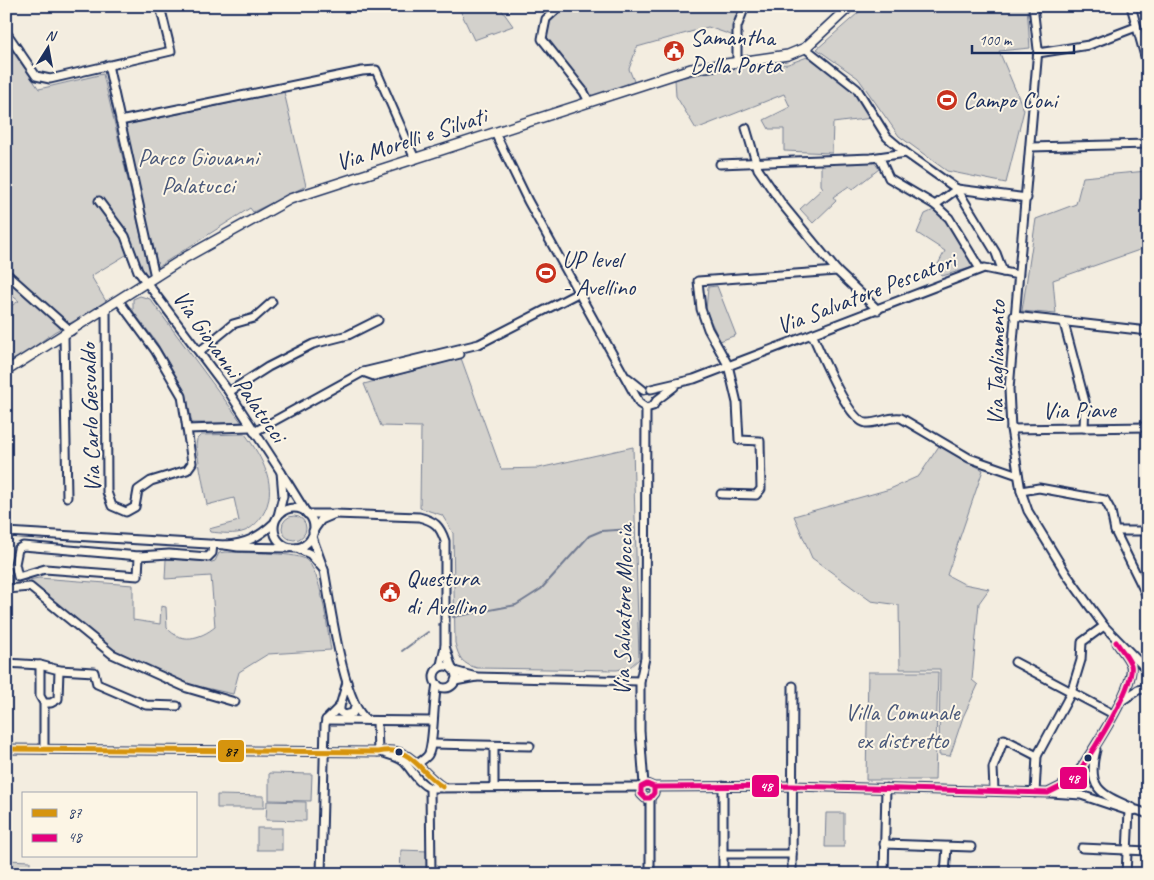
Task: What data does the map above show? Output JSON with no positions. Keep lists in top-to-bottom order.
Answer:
{
  "streets": {
    "main road": ["Via Morelli e Silvati"],
    "street": [
      "Via Salvatore Pescatori",
      "Via Tagliamento",
      "Via Giovanni Palatucci",
      "Via Piave",
      "Via Carlo Gesualdo",
      "Via Salvatore Moccia"
    ]
  },
  "crossings": [
    ["Via Morelli e Silvati", "Via Giovanni Palatucci"],
    ["Via Morelli e Silvati", "Via Carlo Gesualdo"],
    ["Via Salvatore Pescatori", "Via Tagliamento"],
    ["Via Salvatore Pescatori", "Via Salvatore Moccia"],
    ["Via Tagliamento", "Via Piave"]
  ],
  "parks": ["Parco Giovanni Palatucci", "Villa Comunale ex distretto"],
  "places": {
    "public building": ["Samantha Della Porta", "Questura di Avellino"],
    "sports": ["Campo Coni", "UP level - Avellino"]
  },
  "lines": ["transit line 48", "transit line 87"],
  "legend": ["87", "48"],
  "scale_bar": "100 m",
  "north": "top"
}
